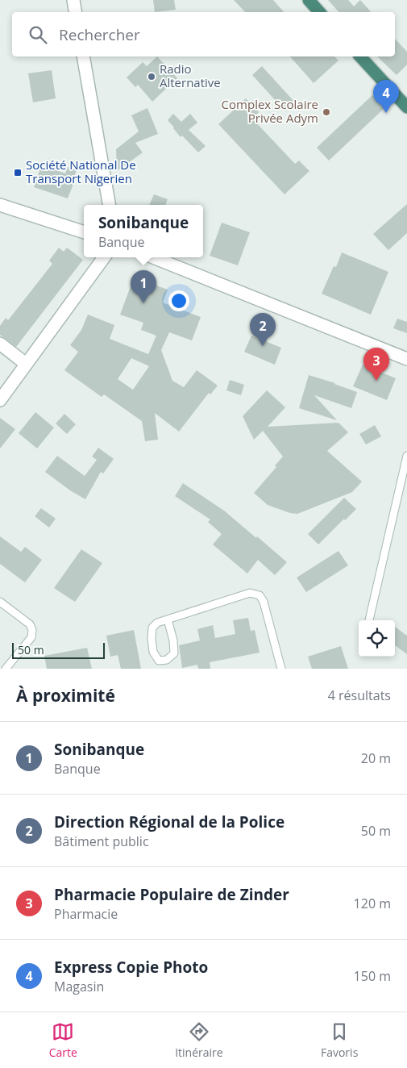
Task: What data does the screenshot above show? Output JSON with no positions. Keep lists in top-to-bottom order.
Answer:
{
  "places": {
    "other": ["Radio Alternative", "Complex Scolaire Privée Adym"],
    "transit": ["Société National De Transport Nigerien"]
  },
  "scale_bar": "50 m",
  "page": {
    "search": "Rechercher",
    "pins": [
      "4",
      "1",
      "2",
      "3"
    ],
    "popup": ["Sonibanque", "Banque"],
    "scale": "50 m",
    "heading": ["À proximité", "4 résultats"],
    "list": [
      {
        "mark": "1",
        "name": "Sonibanque",
        "note": "Banque",
        "value": "20 m"
      },
      {
        "mark": "2",
        "name": "Direction Régional de la Police",
        "note": "Bâtiment public",
        "value": "50 m"
      },
      {
        "mark": "3",
        "name": "Pharmacie Populaire de Zinder",
        "note": "Pharmacie",
        "value": "120 m"
      },
      {
        "mark": "4",
        "name": "Express Copie Photo",
        "note": "Magasin",
        "value": "150 m"
      }
    ],
    "nav": ["Carte", "Itinéraire", "Favoris"]
  }
}
